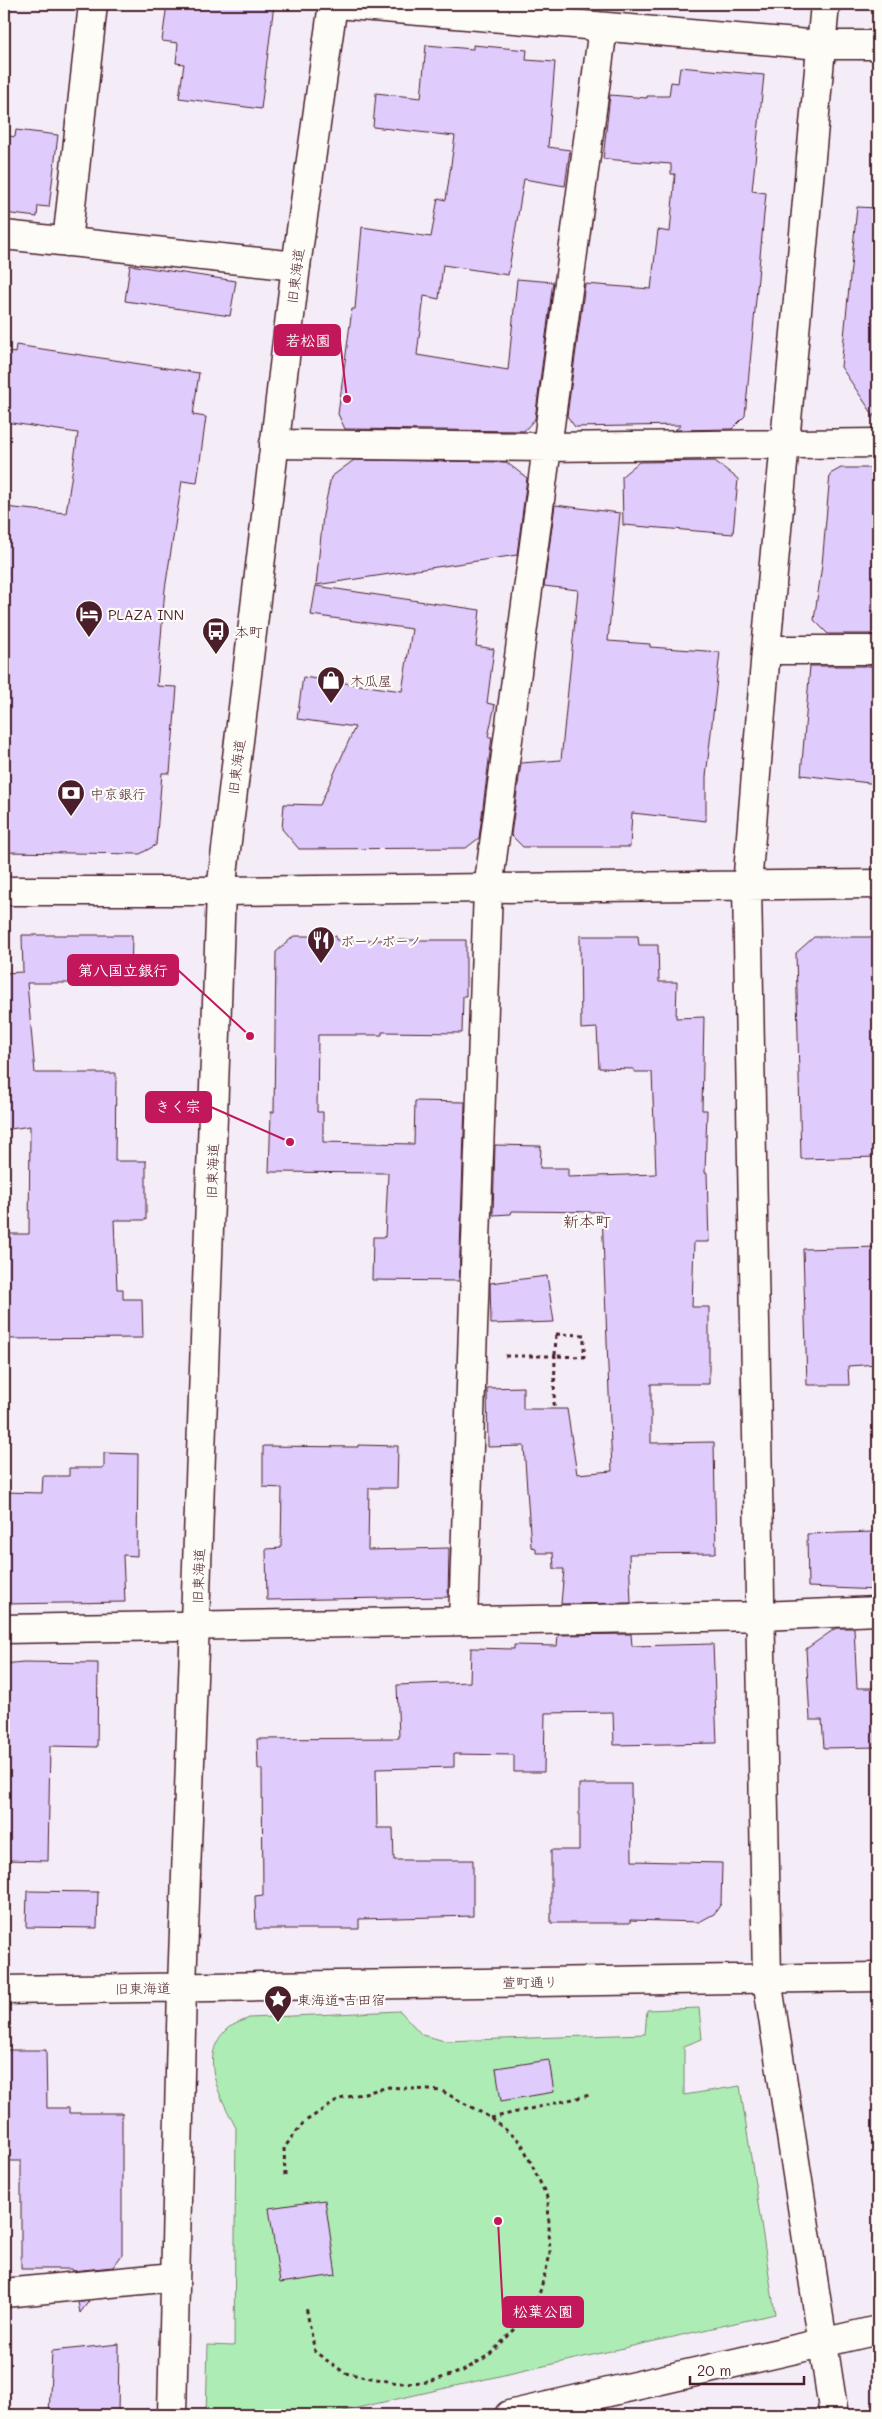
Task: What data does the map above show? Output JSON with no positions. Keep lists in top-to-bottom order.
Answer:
{
  "streets": {
    "street": ["旧東海道", "萱町通り"]
  },
  "crossings": [
    ["旧東海道", "萱町通り"]
  ],
  "districts": ["新本町"],
  "places": {
    "other": [
      "若松園",
      "第八国立銀行",
      "きく宗",
      "松葉公園"
    ],
    "hotel": ["PLAZA INN"],
    "bus stop": ["本町"],
    "shop": ["木瓜屋"],
    "bank": ["中京銀行"],
    "restaurant": ["ボーノボーノ"],
    "place": ["東海道 吉田宿"]
  },
  "scale_bar": "20 m"
}
